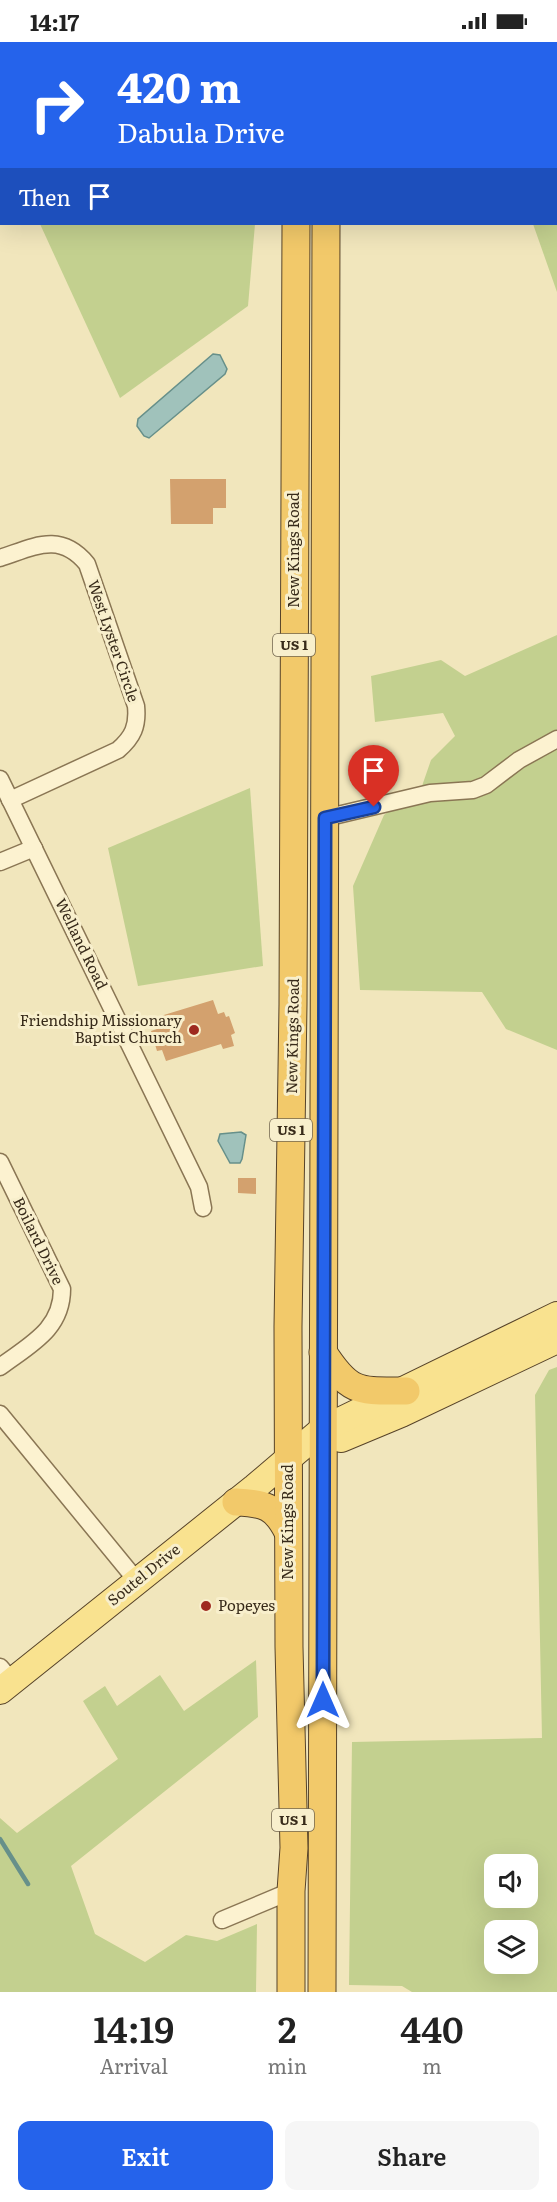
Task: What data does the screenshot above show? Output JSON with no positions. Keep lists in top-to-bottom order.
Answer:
{
  "streets": {
    "highway": ["New Kings Road", "US 1"],
    "main road": ["Soutel Drive"],
    "street": ["West Lyster Circle", "Welland Road", "Boilard Drive"]
  },
  "crossings": [
    ["New Kings Road", "Soutel Drive"],
    ["West Lyster Circle", "Welland Road"]
  ],
  "places": ["Friendship Missionary Baptist Church", "Popeyes"],
  "page": {
    "status": "14:17",
    "turn": ["420 m", "Dabula Drive"],
    "then": "Then",
    "eta": [
      "14:19",
      "Arrival",
      "2",
      "min",
      "440",
      "m"
    ],
    "buttons": ["Exit", "Share"]
  }
}
